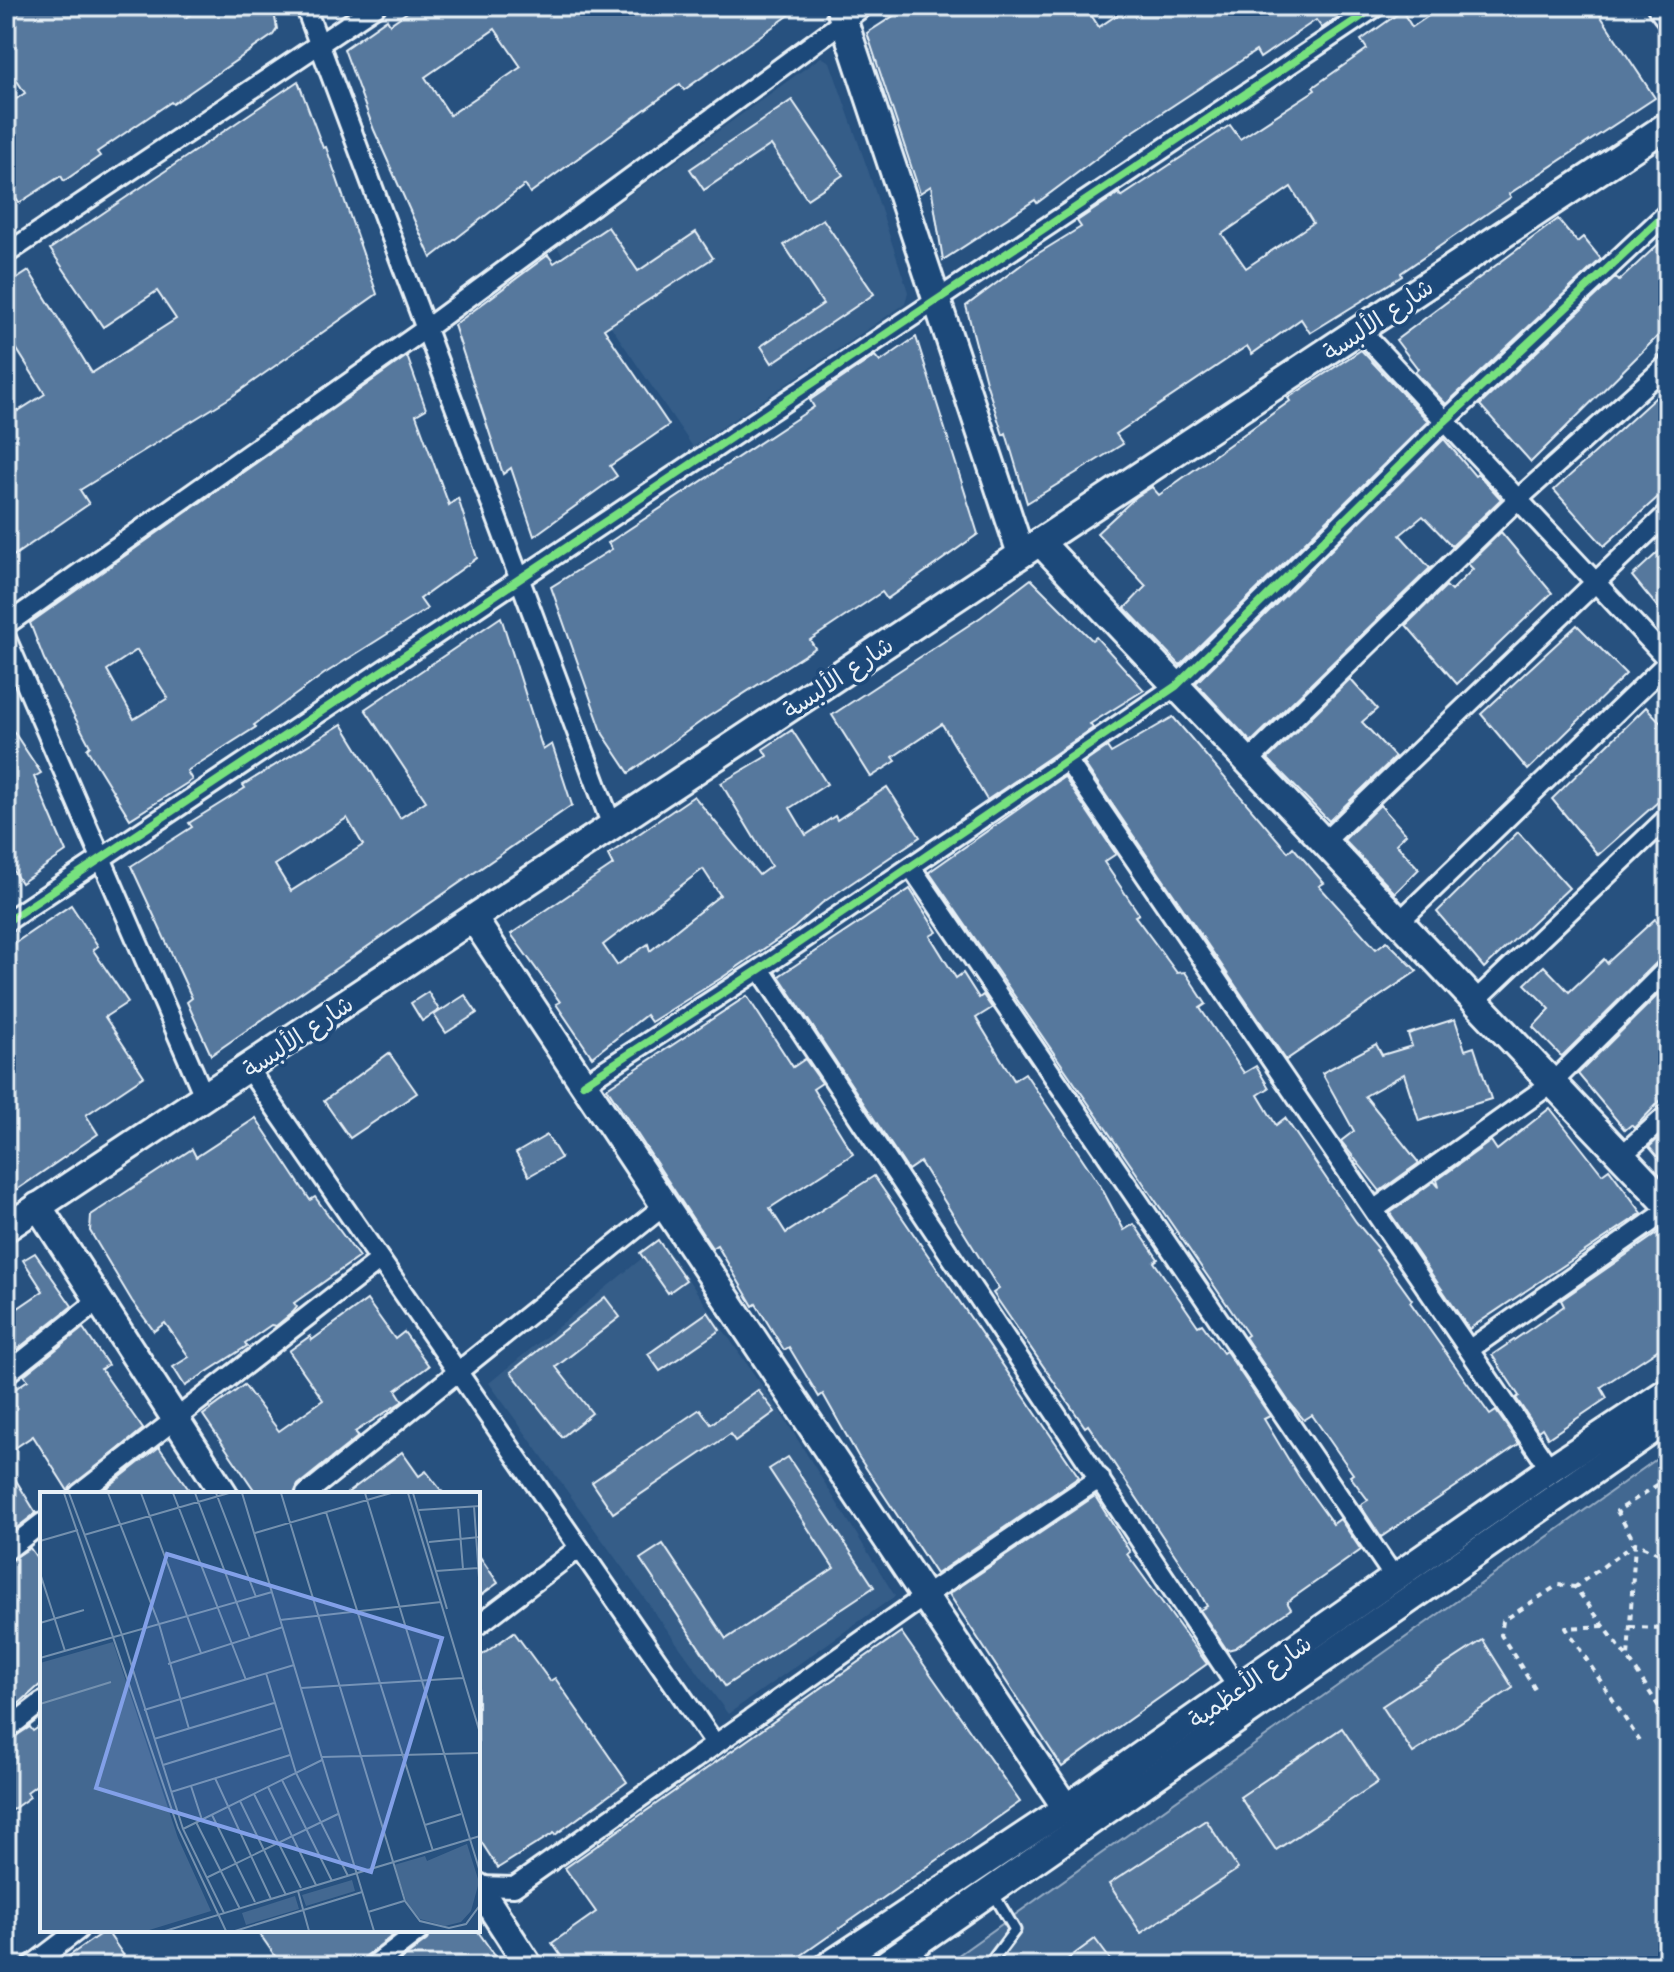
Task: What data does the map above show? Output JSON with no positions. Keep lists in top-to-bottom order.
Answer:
{
  "streets": {
    "street": ["شارع الألبسة", "شارع الأعظمية"]
  }
}
